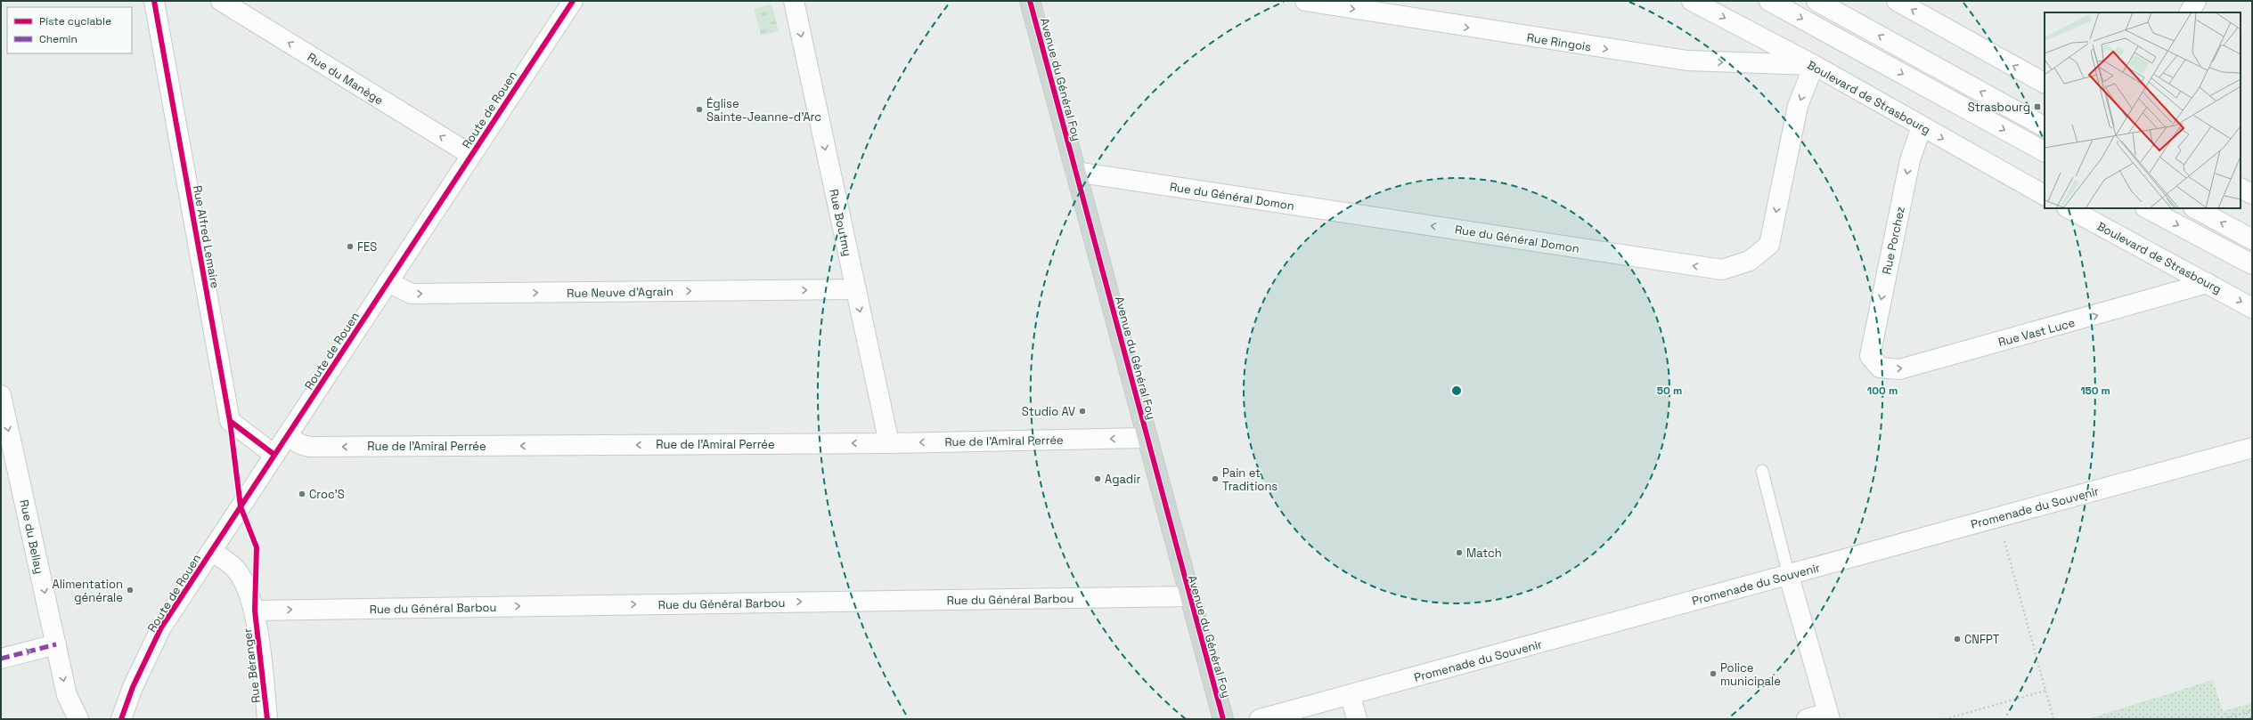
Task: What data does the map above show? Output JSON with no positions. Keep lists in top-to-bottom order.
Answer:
{
  "streets": {
    "main road": ["Avenue du Général Foy"],
    "street": [
      "Rue Ringois",
      "Rue du Manège",
      "Boulevard de Strasbourg",
      "Route de Rouen",
      "Rue du Général Domon",
      "Rue Boutmy",
      "Rue Alfred Lemaire",
      "Rue Porchez",
      "Rue Neuve d'Agrain",
      "Rue Vast Luce",
      "Rue de l'Amiral Perrée",
      "Promenade du Souvenir",
      "Rue du Bellay",
      "Rue du Général Barbou",
      "Rue Béranger"
    ]
  },
  "crossings": [
    ["Rue Ringois", "Boulevard de Strasbourg"],
    ["Rue Ringois", "Rue du Général Domon"],
    ["Rue du Manège", "Route de Rouen"],
    ["Avenue du Général Foy", "Rue du Général Domon"],
    ["Avenue du Général Foy", "Rue de l'Amiral Perrée"],
    ["Avenue du Général Foy", "Rue du Général Barbou"],
    ["Boulevard de Strasbourg", "Rue du Général Domon"],
    ["Boulevard de Strasbourg", "Rue Porchez"],
    ["Boulevard de Strasbourg", "Rue Vast Luce"],
    ["Route de Rouen", "Rue Alfred Lemaire"],
    ["Route de Rouen", "Rue Neuve d'Agrain"],
    ["Route de Rouen", "Rue de l'Amiral Perrée"],
    ["Route de Rouen", "Rue Béranger"],
    ["Rue Boutmy", "Rue Neuve d'Agrain"],
    ["Rue Boutmy", "Rue de l'Amiral Perrée"],
    ["Rue Porchez", "Rue Vast Luce"],
    ["Rue du Général Barbou", "Rue Béranger"]
  ],
  "one_way": [
    "Rue Ringois",
    "Rue du Manège",
    "Rue du Général Domon",
    "Rue Boutmy",
    "Rue Porchez",
    "Rue Neuve d'Agrain",
    "Rue Vast Luce",
    "Rue de l'Amiral Perrée",
    "Rue du Bellay",
    "Rue du Général Barbou"
  ],
  "places": {
    "transit": ["Strasbourg"],
    "other": [
      "Église Sainte-Jeanne-d'Arc",
      "FES",
      "Studio AV",
      "Agadir",
      "Pain et Traditions",
      "Croc'S",
      "Match",
      "Alimentation générale",
      "CNFPT",
      "Police municipale"
    ]
  },
  "legend": ["Piste cyclable", "Chemin"],
  "rings": ["50 m", "100 m", "150 m"]
}
